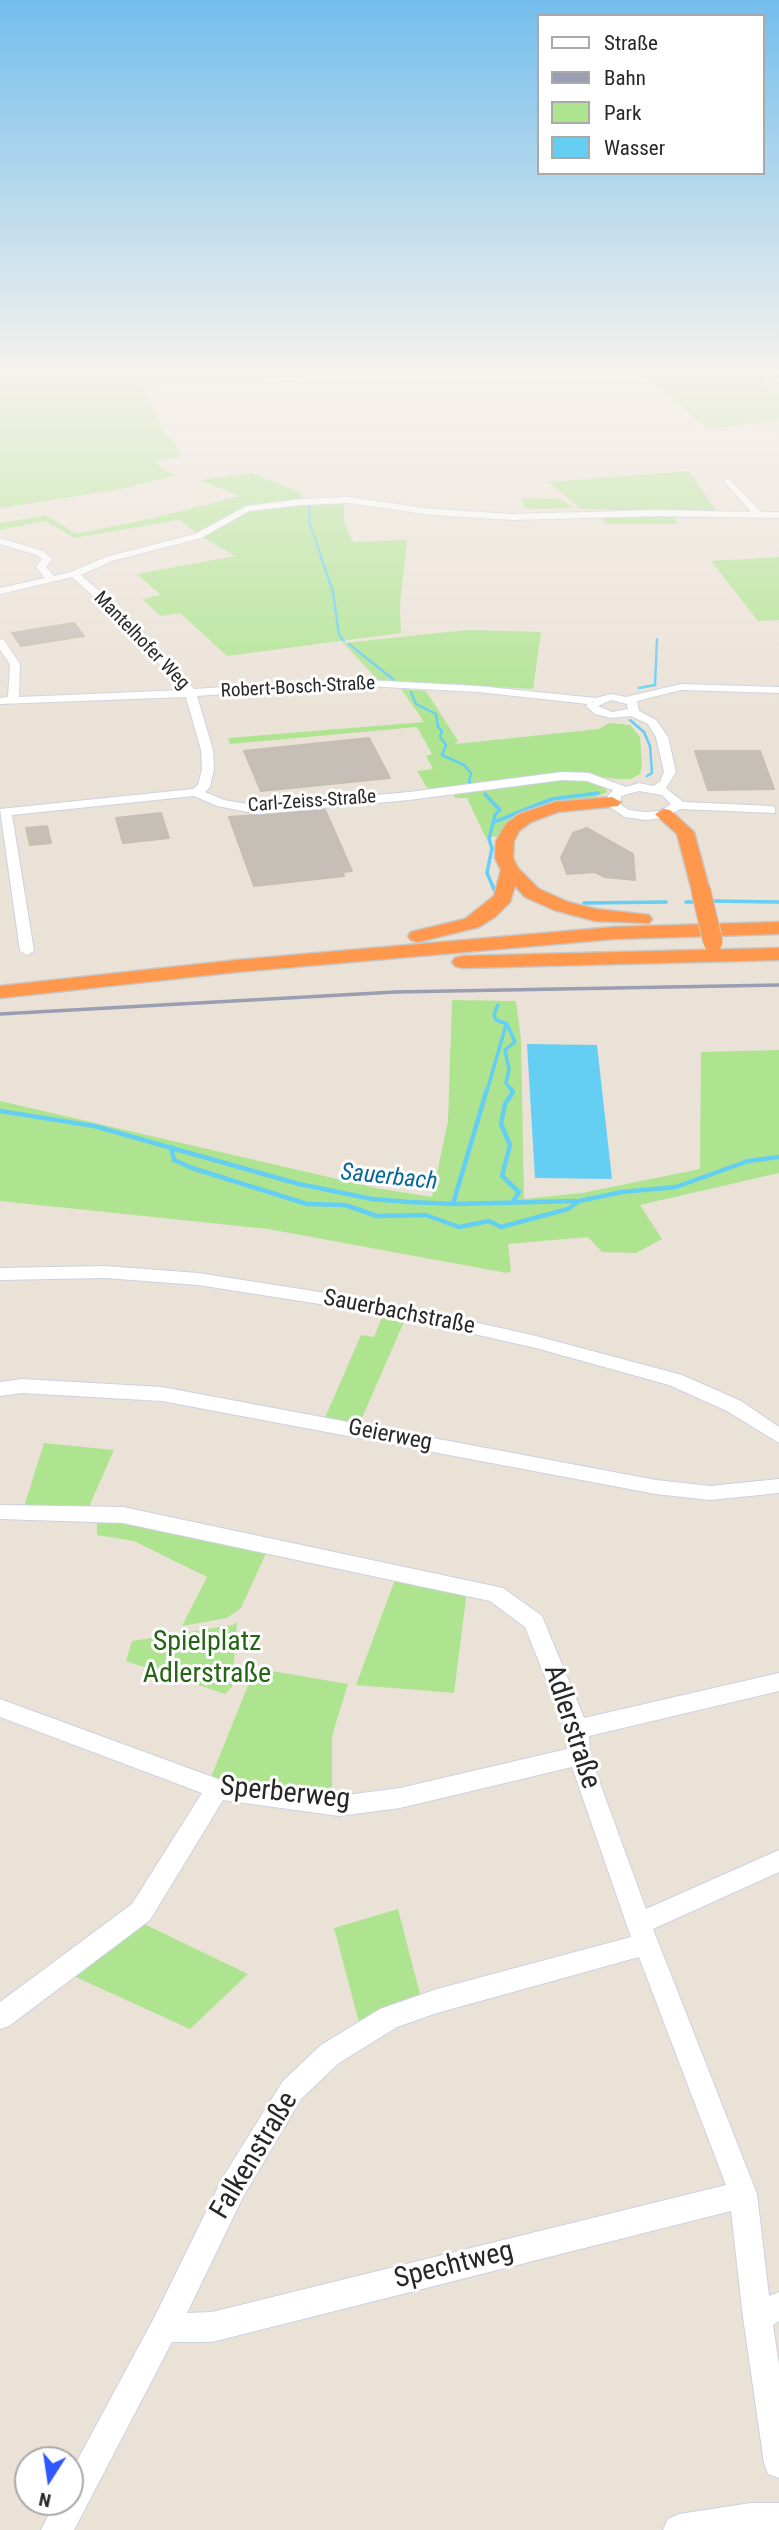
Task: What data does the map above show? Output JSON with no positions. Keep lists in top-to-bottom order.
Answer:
{
  "streets": {
    "street": [
      "Mantelhofer Weg",
      "Robert-Bosch-Straße",
      "Carl-Zeiss-Straße",
      "Sauerbachstraße",
      "Geierweg",
      "Adlerstraße",
      "Sperberweg",
      "Falkenstraße",
      "Spechtweg"
    ]
  },
  "crossings": [
    ["Mantelhofer Weg", "Robert-Bosch-Straße"],
    ["Mantelhofer Weg", "Carl-Zeiss-Straße"],
    ["Adlerstraße", "Sperberweg"],
    ["Adlerstraße", "Falkenstraße"],
    ["Adlerstraße", "Spechtweg"],
    ["Falkenstraße", "Spechtweg"]
  ],
  "water": ["Sauerbach"],
  "parks": ["Spielplatz Adlerstraße"],
  "legend": [
    "Straße",
    "Bahn",
    "Park",
    "Wasser"
  ],
  "north": "bottom"
}
